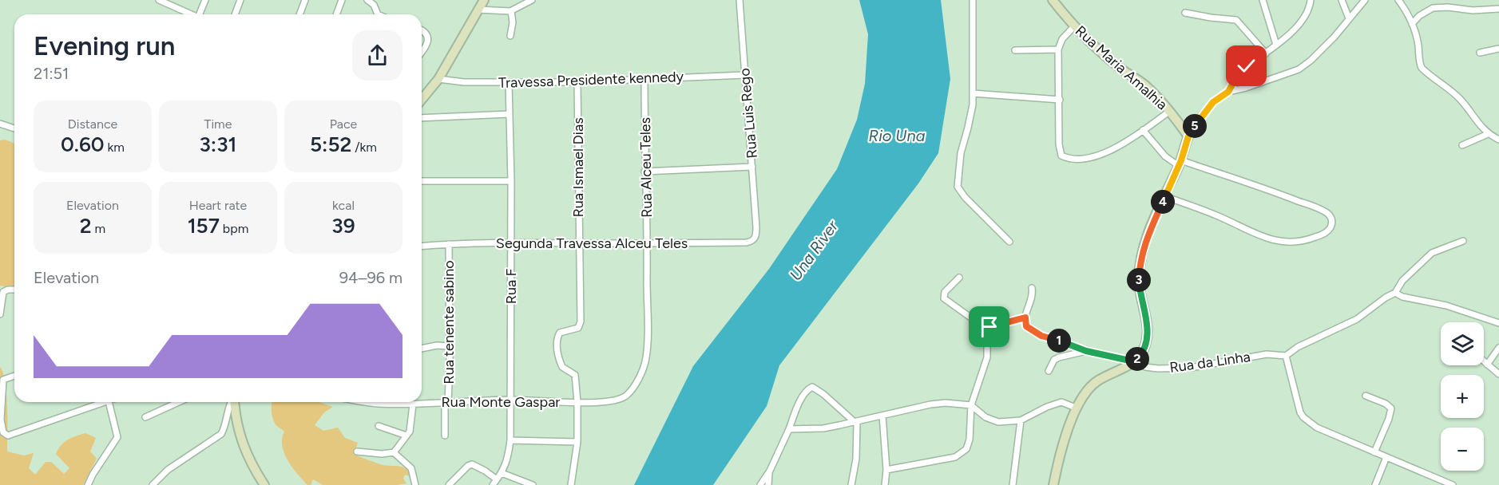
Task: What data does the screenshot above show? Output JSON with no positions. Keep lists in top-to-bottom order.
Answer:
{
  "streets": {
    "street": [
      "Rua Maria Amalhia",
      "Travessa Presidente kennedy",
      "Rua Luis Rego",
      "Rua Ismael Dias",
      "Rua Alceu Teles",
      "Segunda Travessa Alceu Teles",
      "Rua F",
      "Rua tenente sabino",
      "Rua da Linha",
      "Rua Monte Gaspar"
    ]
  },
  "crossings": [
    ["Travessa Presidente kennedy", "Rua Luis Rego"],
    ["Travessa Presidente kennedy", "Rua Ismael Dias"],
    ["Travessa Presidente kennedy", "Rua Alceu Teles"],
    ["Travessa Presidente kennedy", "Rua F"],
    ["Rua Luis Rego", "Segunda Travessa Alceu Teles"],
    ["Rua Ismael Dias", "Segunda Travessa Alceu Teles"],
    ["Rua Ismael Dias", "Rua Monte Gaspar"],
    ["Rua Alceu Teles", "Segunda Travessa Alceu Teles"],
    ["Rua Alceu Teles", "Rua Monte Gaspar"],
    ["Segunda Travessa Alceu Teles", "Rua F"],
    ["Segunda Travessa Alceu Teles", "Rua tenente sabino"],
    ["Rua F", "Rua Monte Gaspar"],
    ["Rua tenente sabino", "Rua Monte Gaspar"]
  ],
  "water": ["Rio Una", "Una River"],
  "page": {
    "heading": ["Evening run", "21:51"],
    "stats": [
      ["Distance", "0.60 km"],
      ["Time", "3:31"],
      ["Pace", "5:52 /km"],
      ["Elevation", "2 m"],
      ["Heart rate", "157 bpm"],
      ["kcal", "39"]
    ],
    "pins": [
      "5",
      "4",
      "3",
      "1",
      "2"
    ],
    "chart": ["Elevation", "94–96 m"],
    "map_buttons": ["+", "−"]
  }
}
